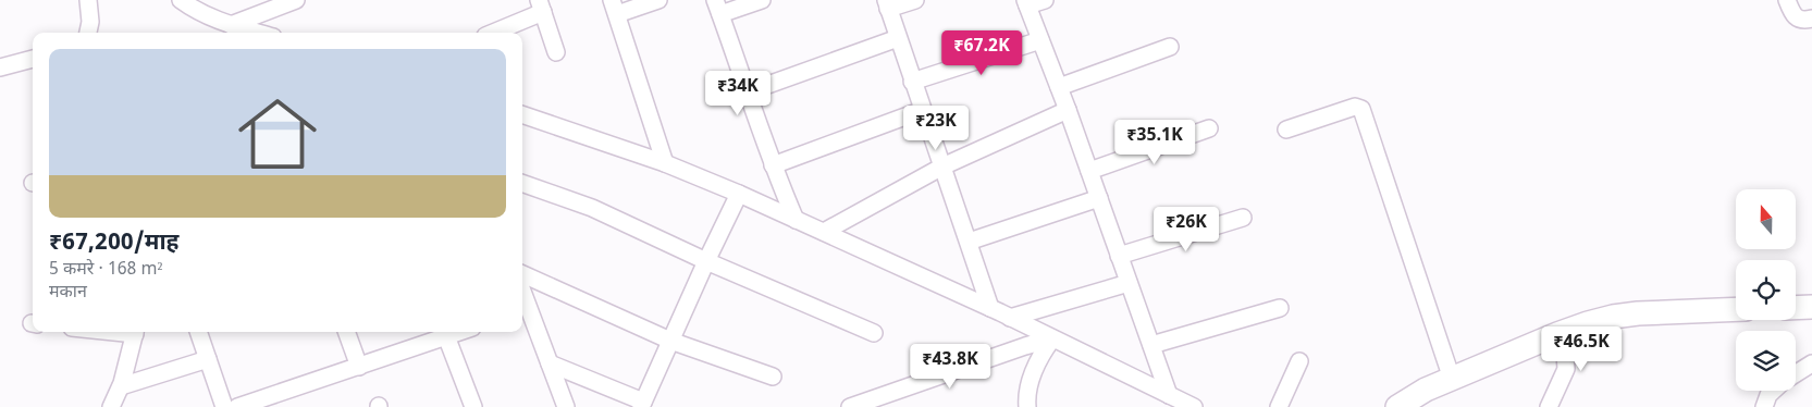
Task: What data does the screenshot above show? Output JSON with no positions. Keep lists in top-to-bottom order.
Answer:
{
  "north": "top",
  "page": {
    "price": [
      "₹67.2K",
      "₹34K",
      "₹23K",
      "₹35.1K",
      "₹26K",
      "₹46.5K",
      "₹43.8K"
    ],
    "list": [
      {
        "name": "₹67,200/माह",
        "note": "5 कमरे · 168 m² · मकान"
      }
    ]
  }
}
